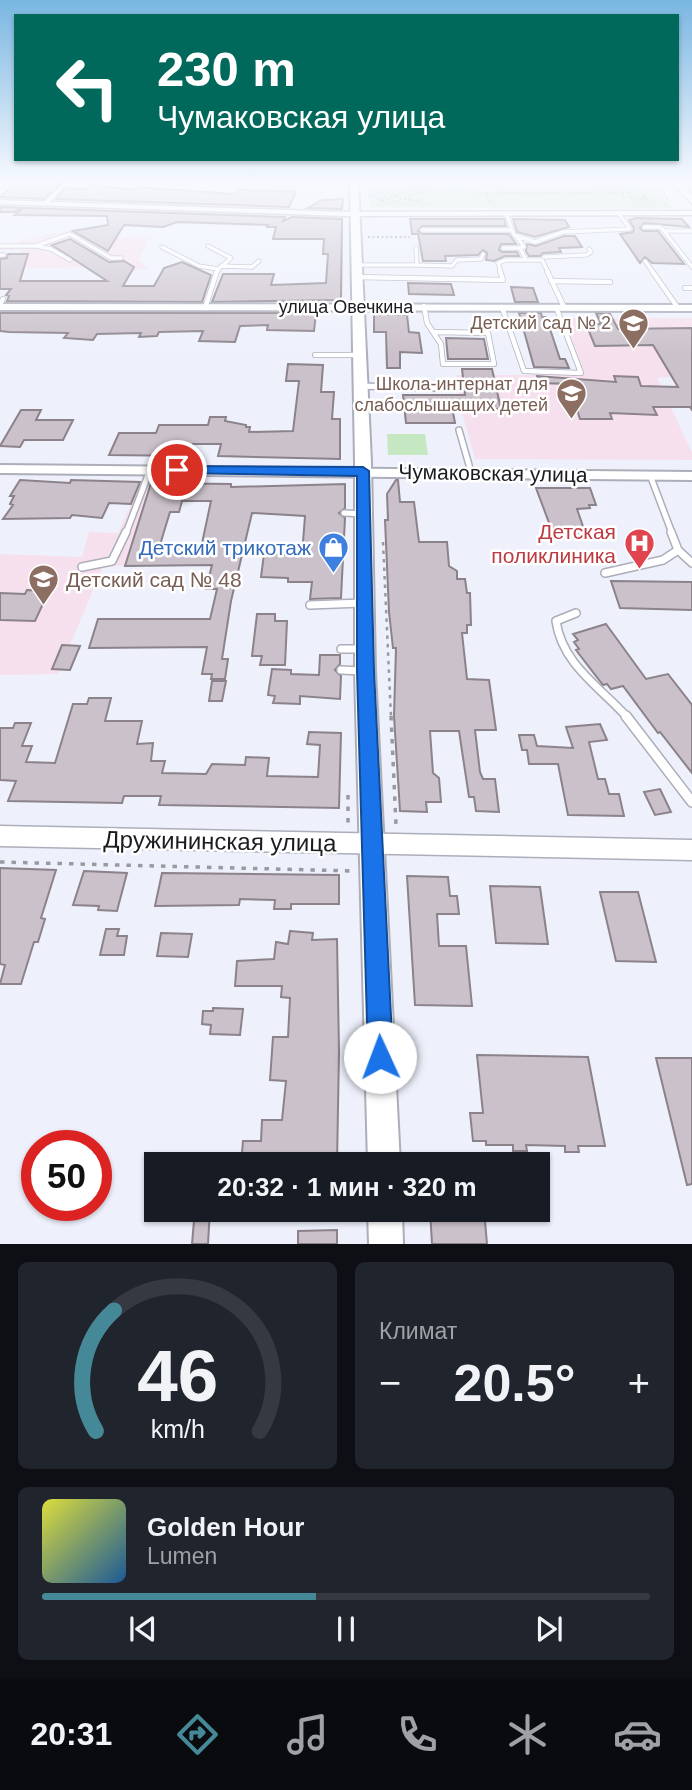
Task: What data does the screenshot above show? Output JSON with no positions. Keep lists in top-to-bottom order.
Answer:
{
  "streets": {
    "street": ["улица Овечкина", "Чумаковская улица", "Дружининская улица"]
  },
  "places": {
    "school or university": ["Детский сад № 2", "Школа-интернат для слабослышащих детей", "Детский сад № 48"],
    "hospital": ["Детская поликлиника"],
    "shop": ["Детский трикотаж"]
  },
  "page": {
    "turn": ["230 m", "Чумаковская улица"],
    "limit": "50",
    "trip": "20:32 · 1 мин · 320 m",
    "tile": "Климат",
    "heat": ["−", "20.5°", "+"],
    "song": ["Golden Hour", "Lumen"],
    "tabs": "20:31",
    "gauge": ["46", "km/h"]
  }
}
